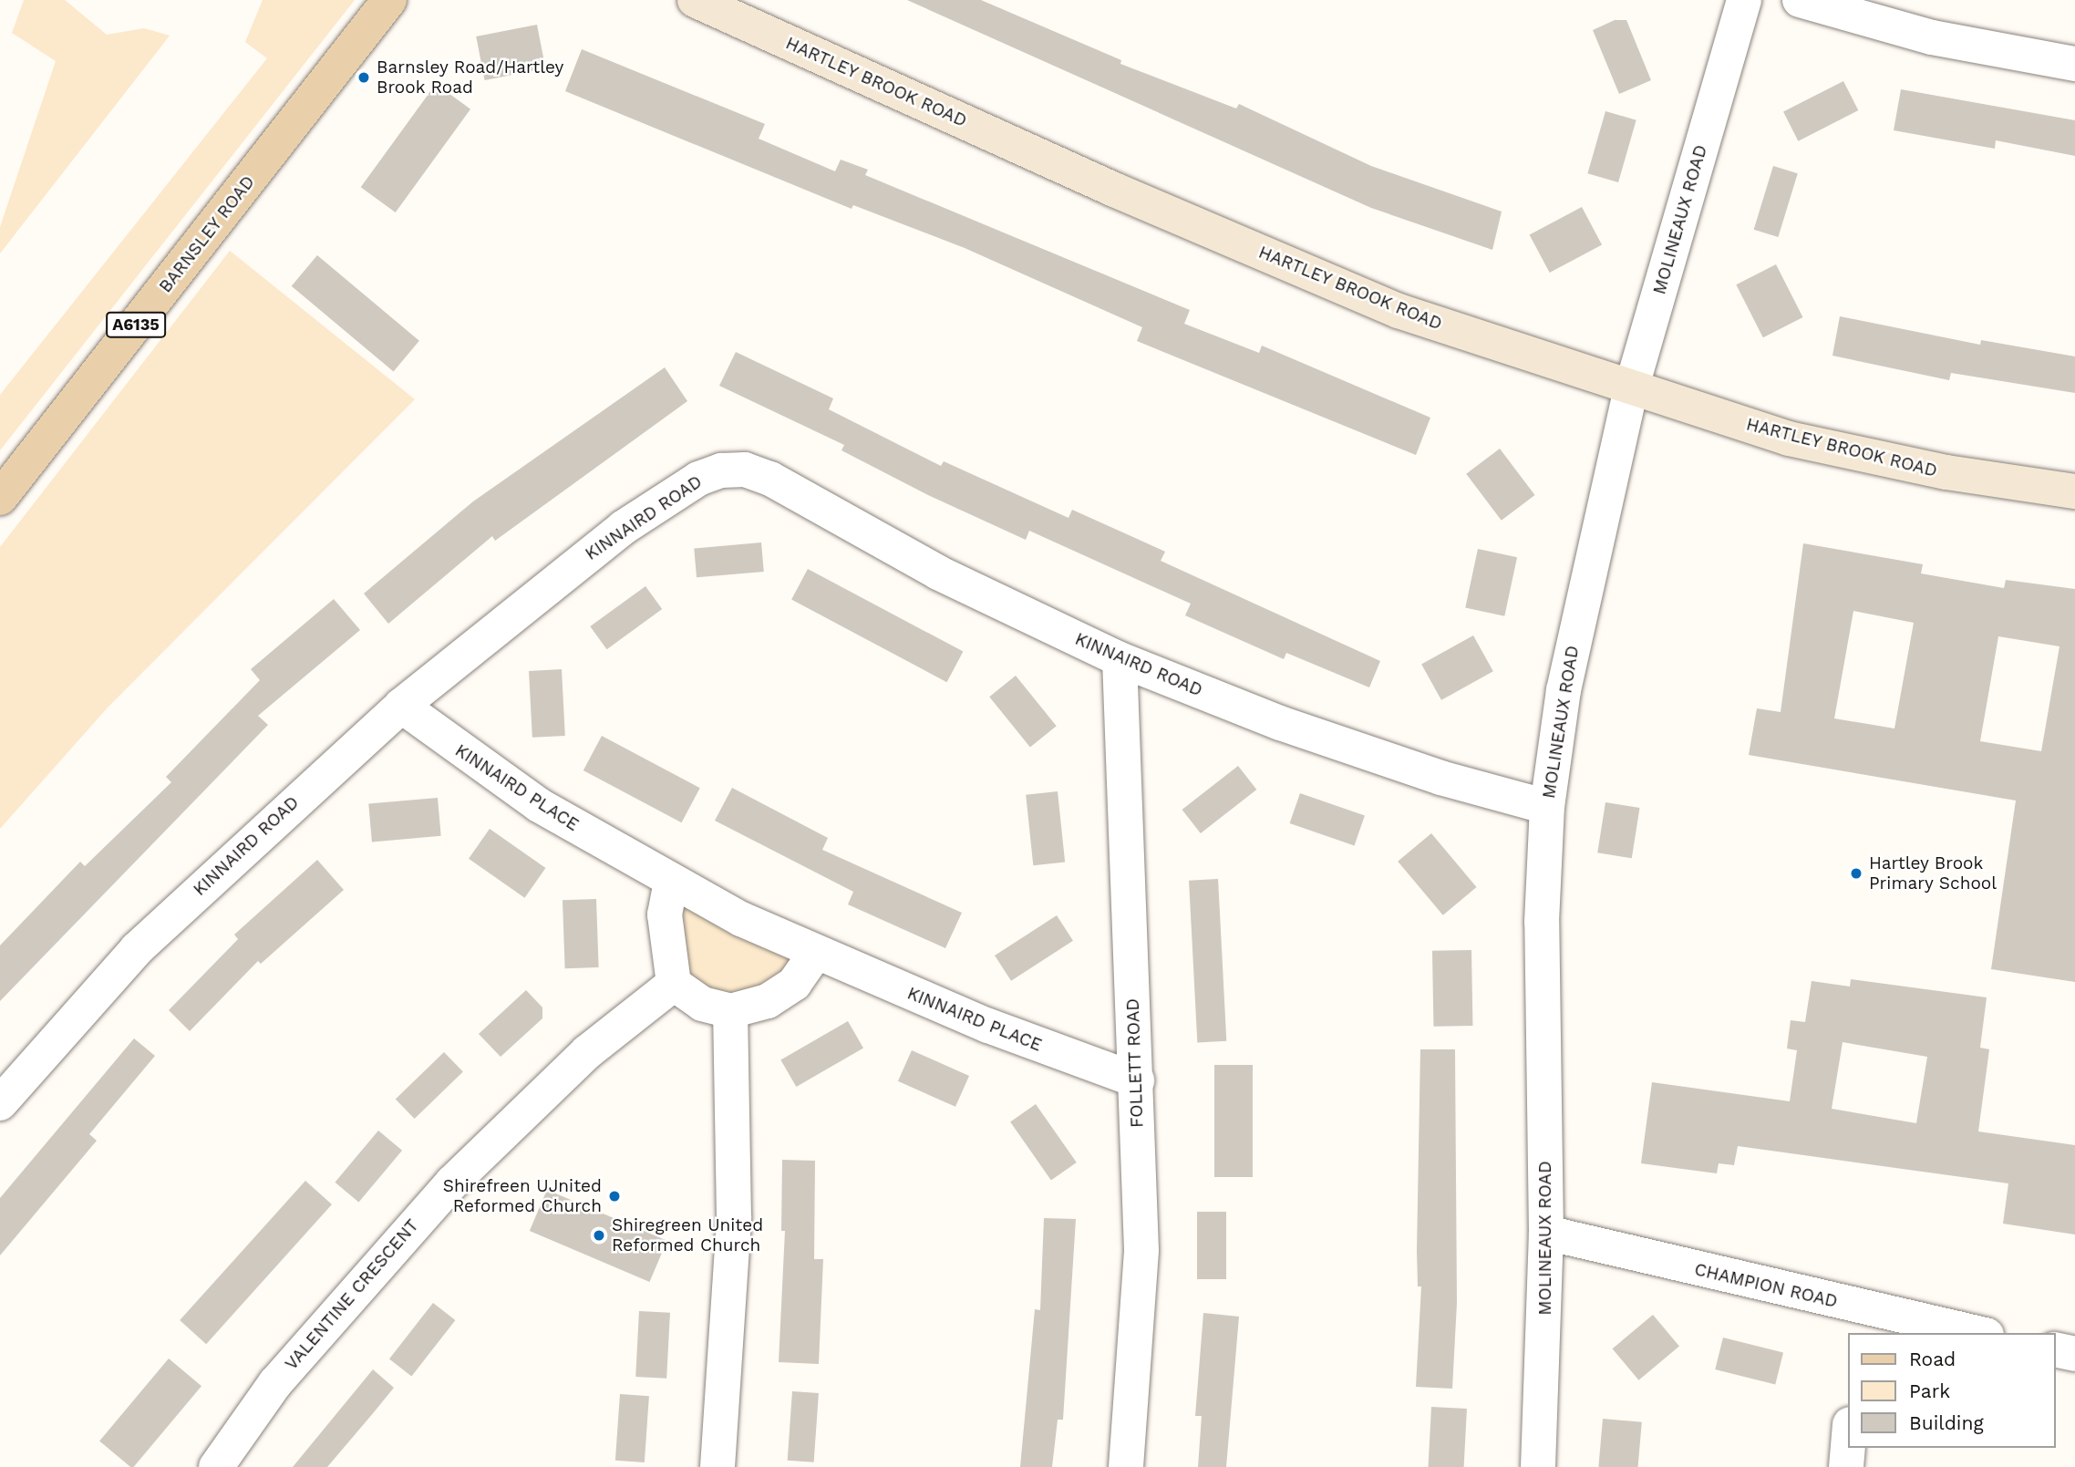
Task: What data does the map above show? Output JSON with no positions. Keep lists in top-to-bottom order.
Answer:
{
  "streets": {
    "main road": ["BARNSLEY ROAD", "A6135"],
    "street": [
      "HARTLEY BROOK ROAD",
      "MOLINEAUX ROAD",
      "KINNAIRD ROAD",
      "KINNAIRD PLACE",
      "FOLLETT ROAD",
      "CHAMPION ROAD",
      "VALENTINE CRESCENT"
    ]
  },
  "crossings": [
    ["HARTLEY BROOK ROAD", "MOLINEAUX ROAD"],
    ["MOLINEAUX ROAD", "KINNAIRD ROAD"],
    ["MOLINEAUX ROAD", "CHAMPION ROAD"],
    ["KINNAIRD ROAD", "KINNAIRD PLACE"],
    ["KINNAIRD ROAD", "FOLLETT ROAD"],
    ["KINNAIRD PLACE", "FOLLETT ROAD"]
  ],
  "places": [
    "Barnsley Road/Hartley Brook Road",
    "Hartley Brook Primary School",
    "Shirefreen UJnited Reformed Church",
    "Shiregreen United Reformed Church"
  ],
  "legend": ["Road", "Park", "Building"]
}
